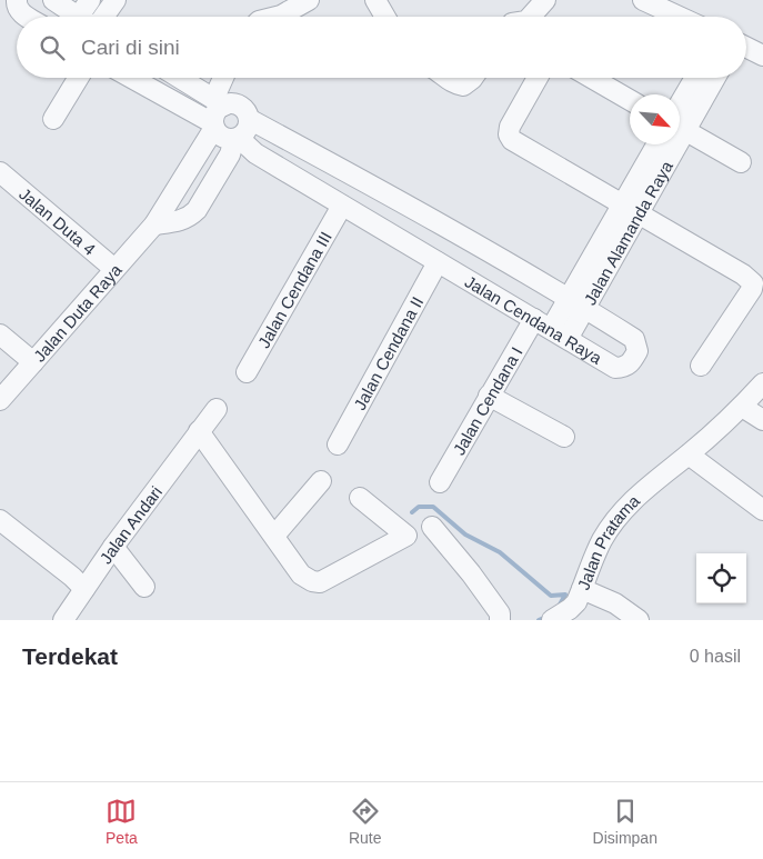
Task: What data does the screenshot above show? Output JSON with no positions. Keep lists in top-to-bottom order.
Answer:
{
  "streets": {
    "street": [
      "Jalan Duta 4",
      "Jalan Alamanda Raya",
      "Jalan Cendana III",
      "Jalan Duta Raya",
      "Jalan Cendana Raya",
      "Jalan Cendana II",
      "Jalan Cendana I",
      "Jalan Andari",
      "Jalan Pratama"
    ]
  },
  "crossings": [
    ["Jalan Duta 4", "Jalan Duta Raya"],
    ["Jalan Alamanda Raya", "Jalan Cendana Raya"],
    ["Jalan Alamanda Raya", "Jalan Cendana I"],
    ["Jalan Cendana III", "Jalan Cendana Raya"],
    ["Jalan Duta Raya", "Jalan Cendana Raya"],
    ["Jalan Cendana Raya", "Jalan Cendana II"],
    ["Jalan Cendana Raya", "Jalan Cendana I"]
  ],
  "north": "bottom right",
  "page": {
    "search": "Cari di sini",
    "heading": ["Terdekat", "0 hasil"],
    "nav": ["Peta", "Rute", "Disimpan"]
  }
}
